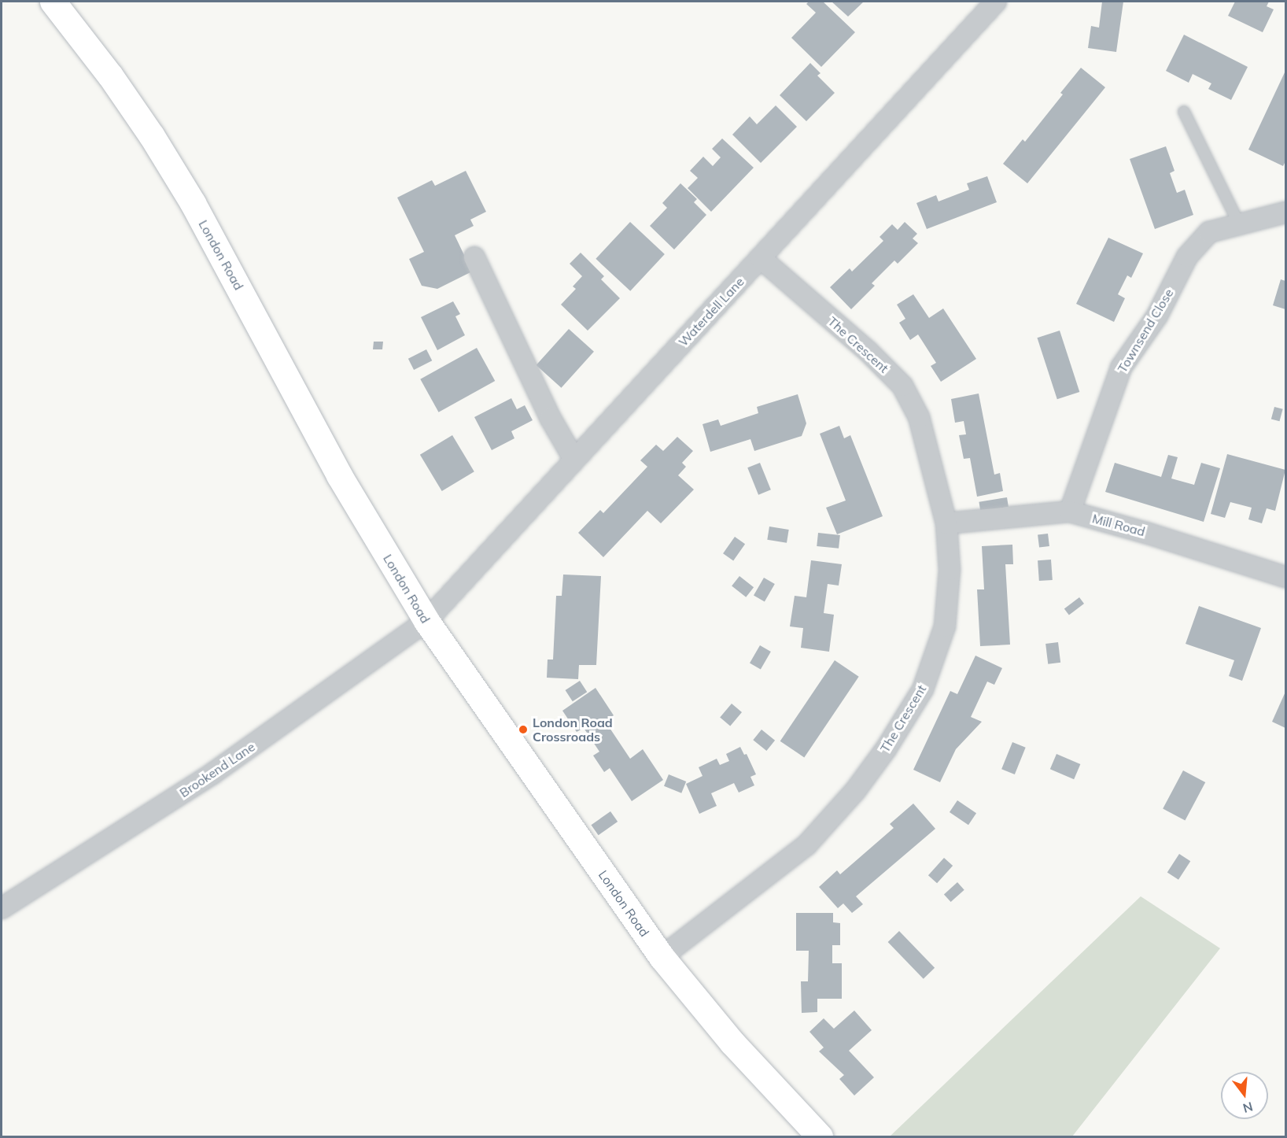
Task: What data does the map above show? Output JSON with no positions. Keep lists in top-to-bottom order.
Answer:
{
  "streets": {
    "main road": ["London Road"],
    "street": [
      "Waterdell Lane",
      "Townsend Close",
      "The Crescent",
      "Mill Road",
      "Brookend Lane"
    ]
  },
  "crossings": [
    ["London Road", "Waterdell Lane"],
    ["London Road", "The Crescent"],
    ["London Road", "Brookend Lane"],
    ["Waterdell Lane", "The Crescent"],
    ["Waterdell Lane", "Brookend Lane"],
    ["Townsend Close", "Mill Road"],
    ["The Crescent", "Mill Road"]
  ],
  "places": ["London Road Crossroads"],
  "north": "bottom"
}
